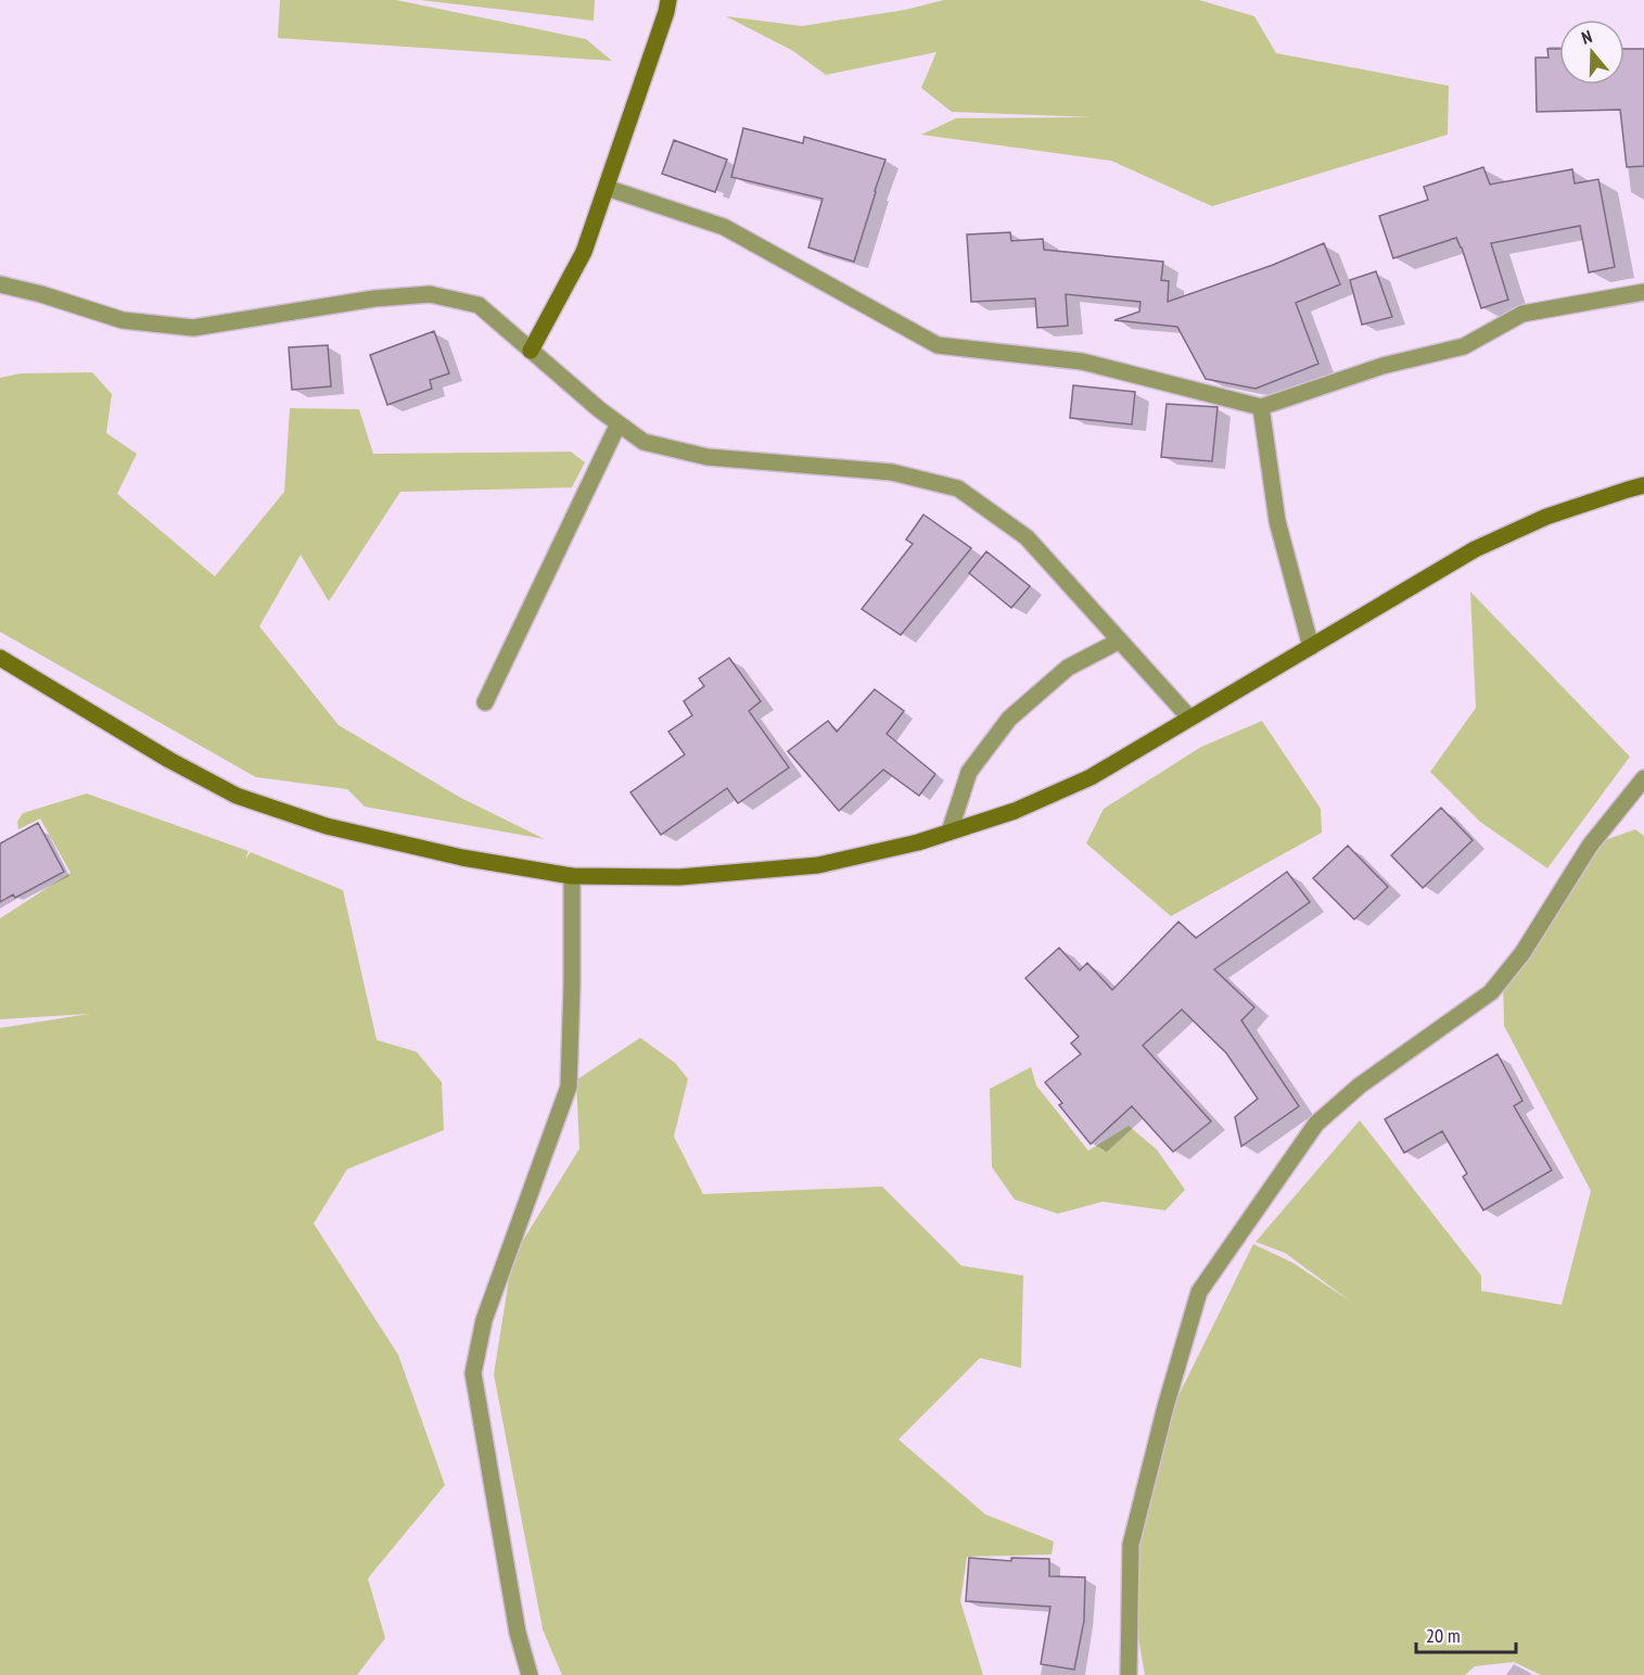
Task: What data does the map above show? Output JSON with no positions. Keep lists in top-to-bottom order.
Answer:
{
  "scale_bar": "20 m",
  "north": "top"
}
